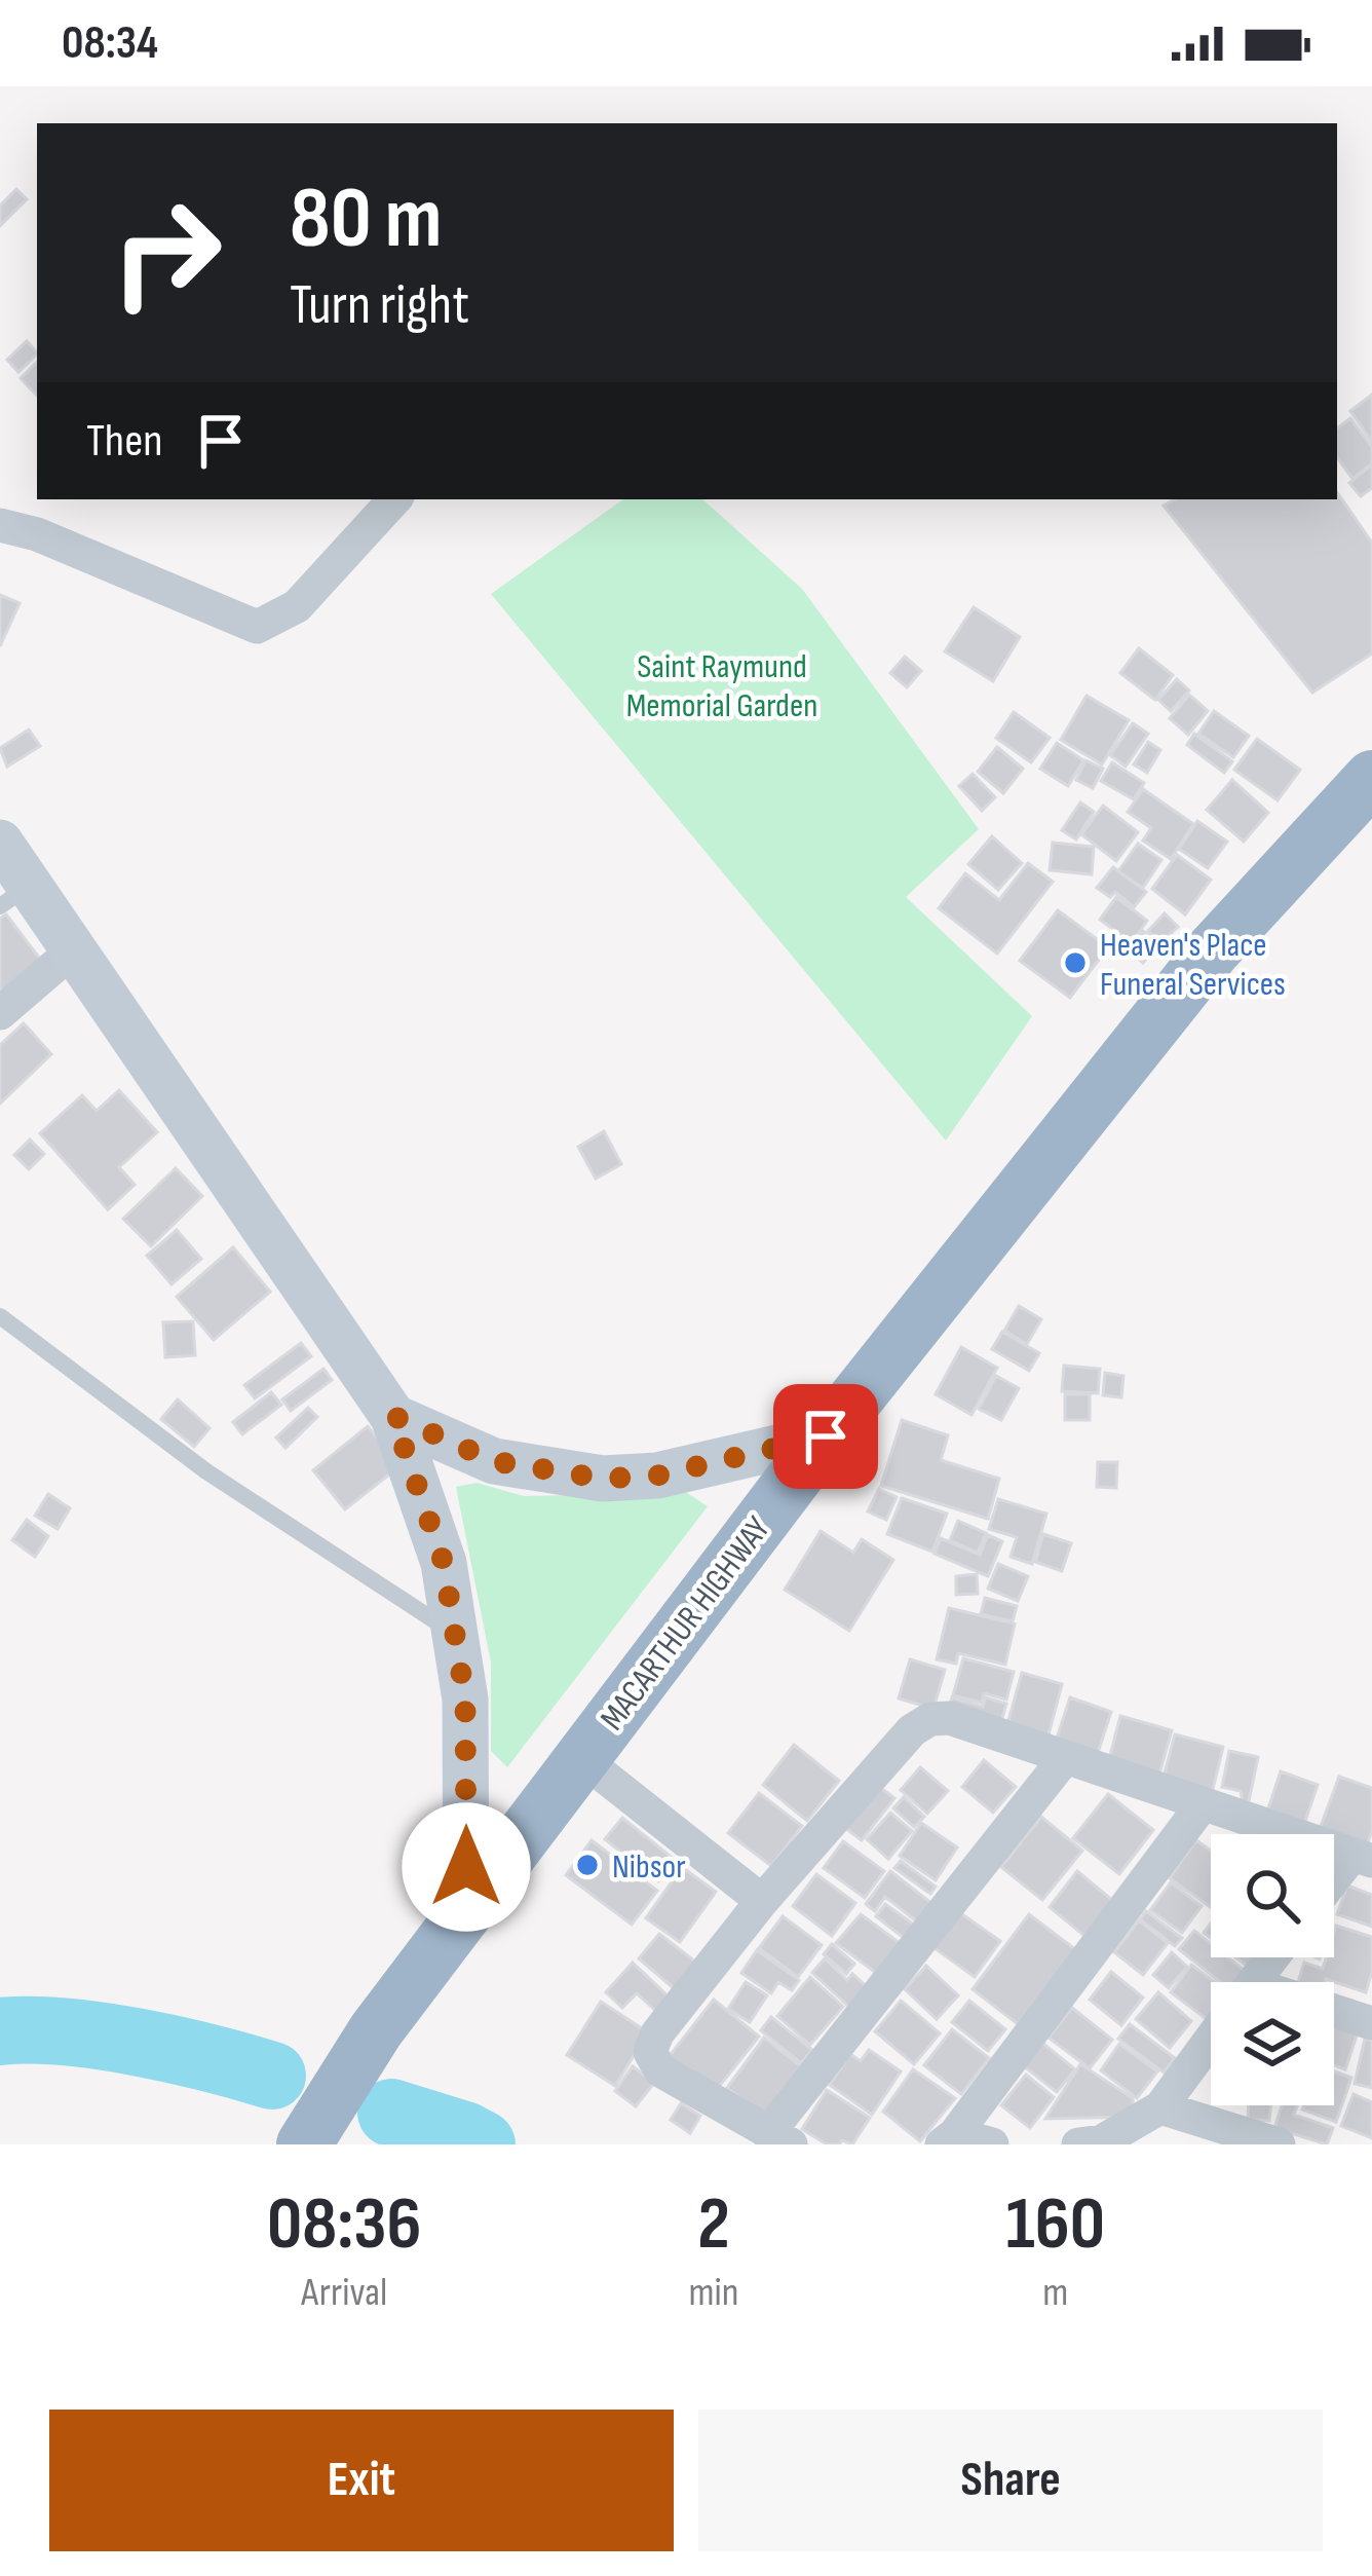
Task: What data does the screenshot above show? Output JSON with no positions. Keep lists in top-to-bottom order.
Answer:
{
  "streets": {
    "highway": ["MACARTHUR HIGHWAY"]
  },
  "parks": ["Saint Raymund Memorial Garden"],
  "places": ["Heaven's Place Funeral Services", "Nibsor"],
  "page": {
    "status": "08:34",
    "turn": ["80 m", "Turn right"],
    "then": "Then",
    "eta": [
      "08:36",
      "Arrival",
      "2",
      "min",
      "160",
      "m"
    ],
    "buttons": ["Exit", "Share"]
  }
}
